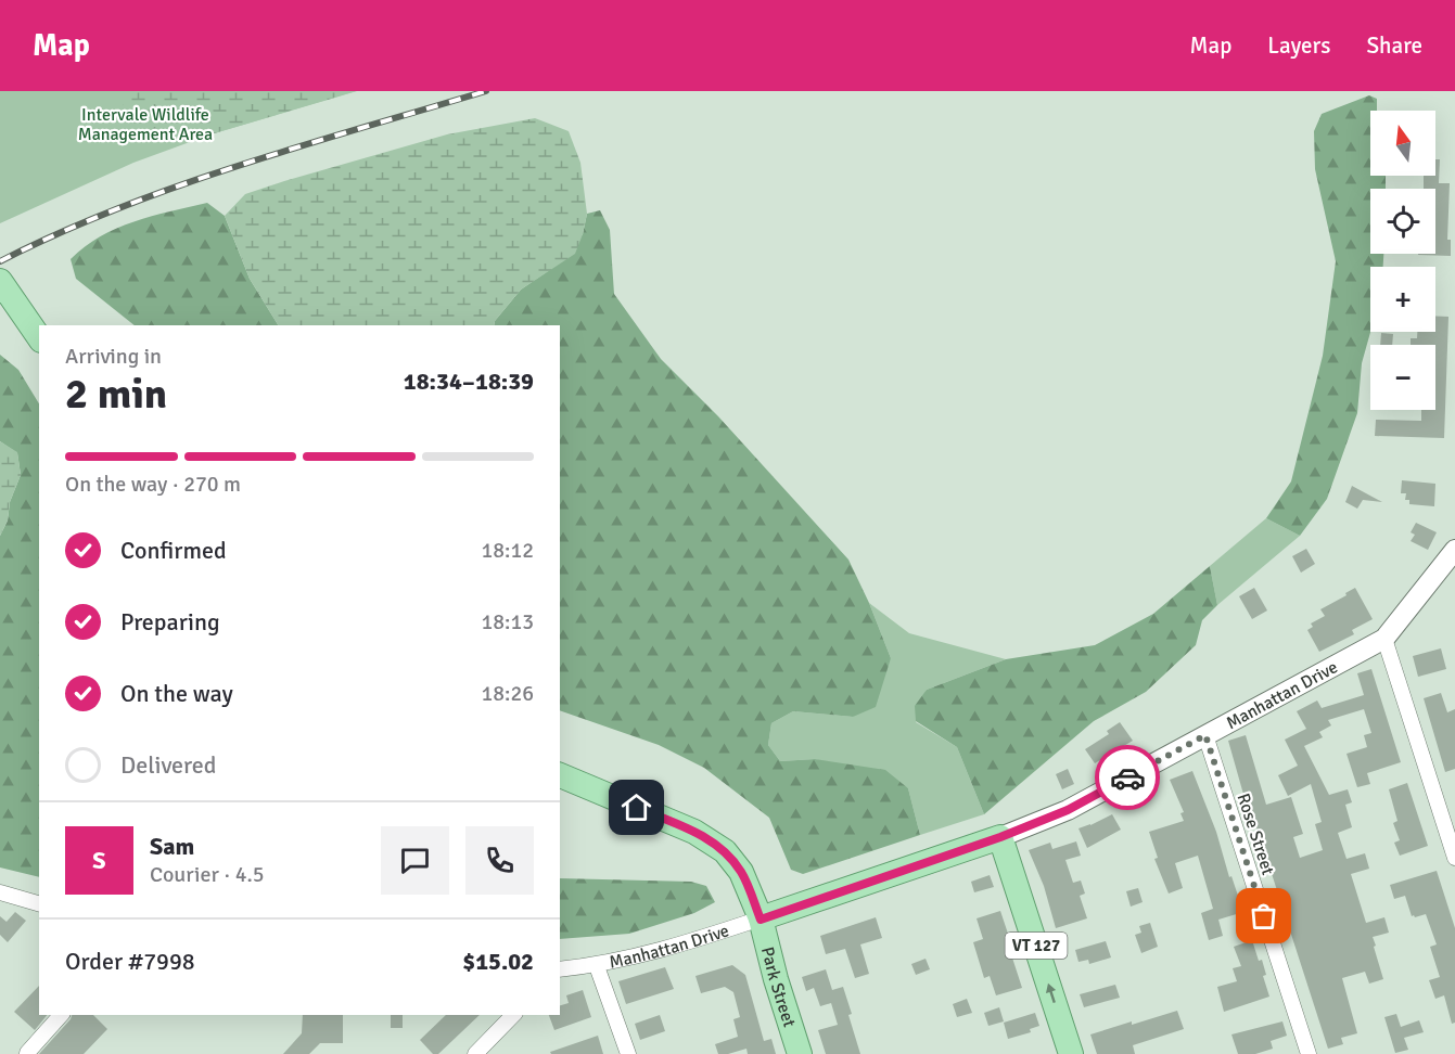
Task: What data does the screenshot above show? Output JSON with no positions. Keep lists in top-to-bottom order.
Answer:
{
  "streets": {
    "main road": ["Manhattan Drive", "VT 127", "Park Street"],
    "street": ["Rose Street"]
  },
  "crossings": [
    ["Manhattan Drive", "Rose Street"],
    ["Manhattan Drive", "VT 127"],
    ["Manhattan Drive", "Park Street"]
  ],
  "parks": ["Intervale Wildlife Management Area"],
  "north": "top",
  "page": {
    "header": "Map",
    "nav": ["Map", "Layers", "Share"],
    "map_buttons": ["+", "−"],
    "heading": ["2 min", "Arriving in", "18:34–18:39"],
    "panel": [
      "Sam",
      "Courier · 4.5",
      "Order #7998",
      "$15.02"
    ],
    "bar": "On the way · 270 m",
    "list": [
      ["Confirmed", "18:12"],
      ["Preparing", "18:13"],
      ["On the way", "18:26"],
      "Delivered"
    ],
    "round": "S"
  }
}
